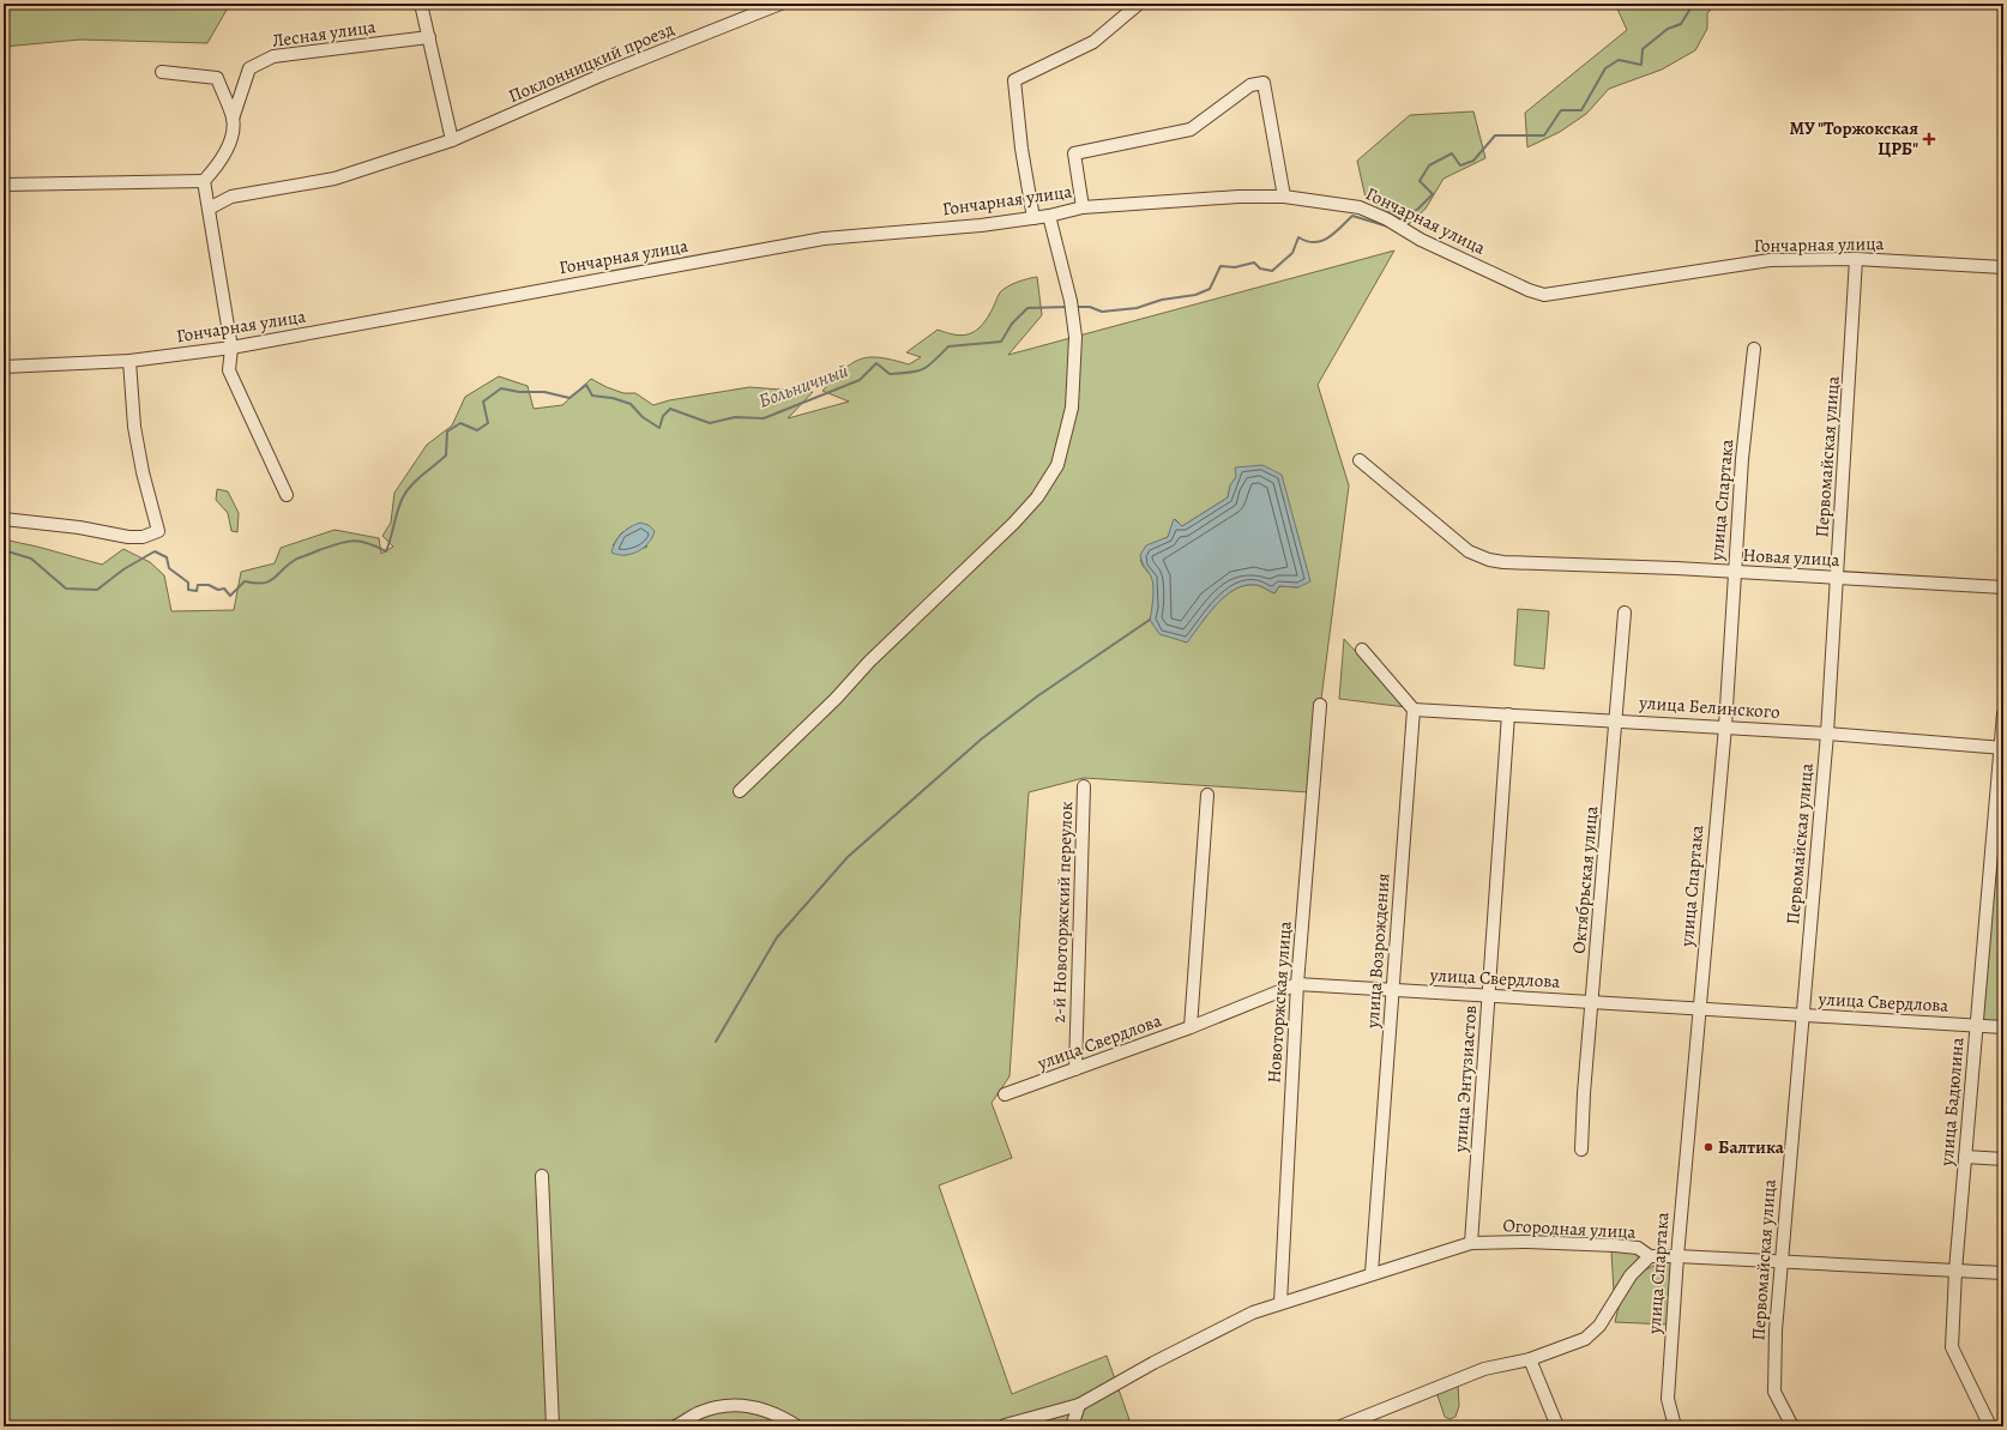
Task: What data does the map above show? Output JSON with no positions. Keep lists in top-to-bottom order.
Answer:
{
  "streets": {
    "street": [
      "Лесная улица",
      "Поклонницкий проезд",
      "Гончарная улица",
      "Первомайская улица",
      "улица Спартака",
      "Новая улица",
      "улица Белинского",
      "Октябрьская улица",
      "2-й Новоторжский переулок",
      "улица Возрождения",
      "улица Свердлова",
      "Новоторжская улица",
      "улица Энтузиастов",
      "улица Бадюлина",
      "Огородная улица"
    ]
  },
  "crossings": [
    ["Гончарная улица", "Первомайская улица"],
    ["Первомайская улица", "Новая улица"],
    ["Первомайская улица", "улица Белинского"],
    ["Первомайская улица", "улица Свердлова"],
    ["Первомайская улица", "Огородная улица"],
    ["улица Спартака", "Новая улица"],
    ["улица Спартака", "улица Белинского"],
    ["улица Спартака", "улица Свердлова"],
    ["улица Спартака", "Огородная улица"],
    ["улица Белинского", "Октябрьская улица"],
    ["улица Белинского", "улица Возрождения"],
    ["улица Белинского", "улица Энтузиастов"],
    ["улица Белинского", "улица Бадюлина"],
    ["Октябрьская улица", "улица Свердлова"],
    ["2-й Новоторжский переулок", "улица Свердлова"],
    ["улица Возрождения", "улица Свердлова"],
    ["улица Возрождения", "Огородная улица"],
    ["улица Свердлова", "Новоторжская улица"],
    ["улица Свердлова", "улица Энтузиастов"],
    ["улица Свердлова", "улица Бадюлина"],
    ["Новоторжская улица", "Огородная улица"],
    ["улица Энтузиастов", "Огородная улица"],
    ["улица Бадюлина", "Огородная улица"]
  ],
  "water": ["Больничный"],
  "places": {
    "health": ["МУ \"Торжокская ЦРБ\""],
    "other": ["Балтика"]
  }
}
